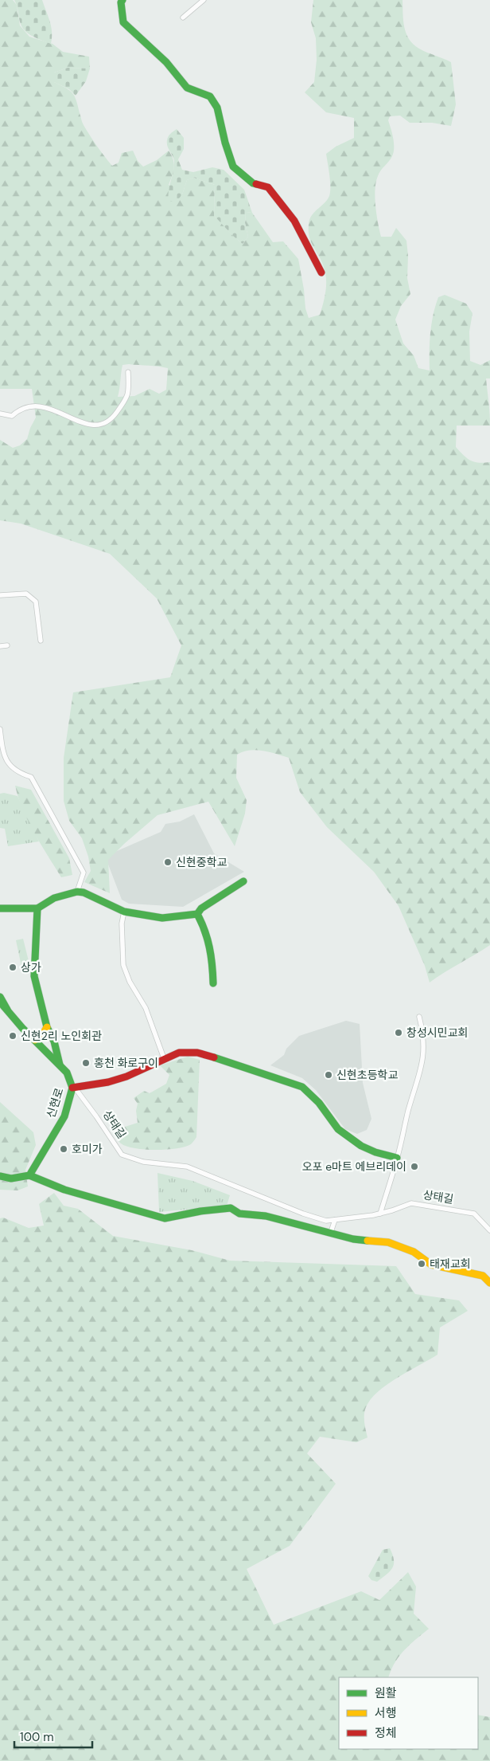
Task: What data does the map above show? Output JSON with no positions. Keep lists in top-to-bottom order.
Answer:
{
  "streets": {
    "street": ["신현로", "상태길"]
  },
  "crossings": [
    ["신현로", "상태길"]
  ],
  "places": [
    "신현중학교",
    "상가",
    "창성시민교회",
    "신현2리 노인회관",
    "홍천 화로구이",
    "신현초등학교",
    "호미가",
    "오포 e마트 에브리데이",
    "태재교회"
  ],
  "legend": ["원활", "서행", "정체"],
  "scale_bar": "100 m"
}
